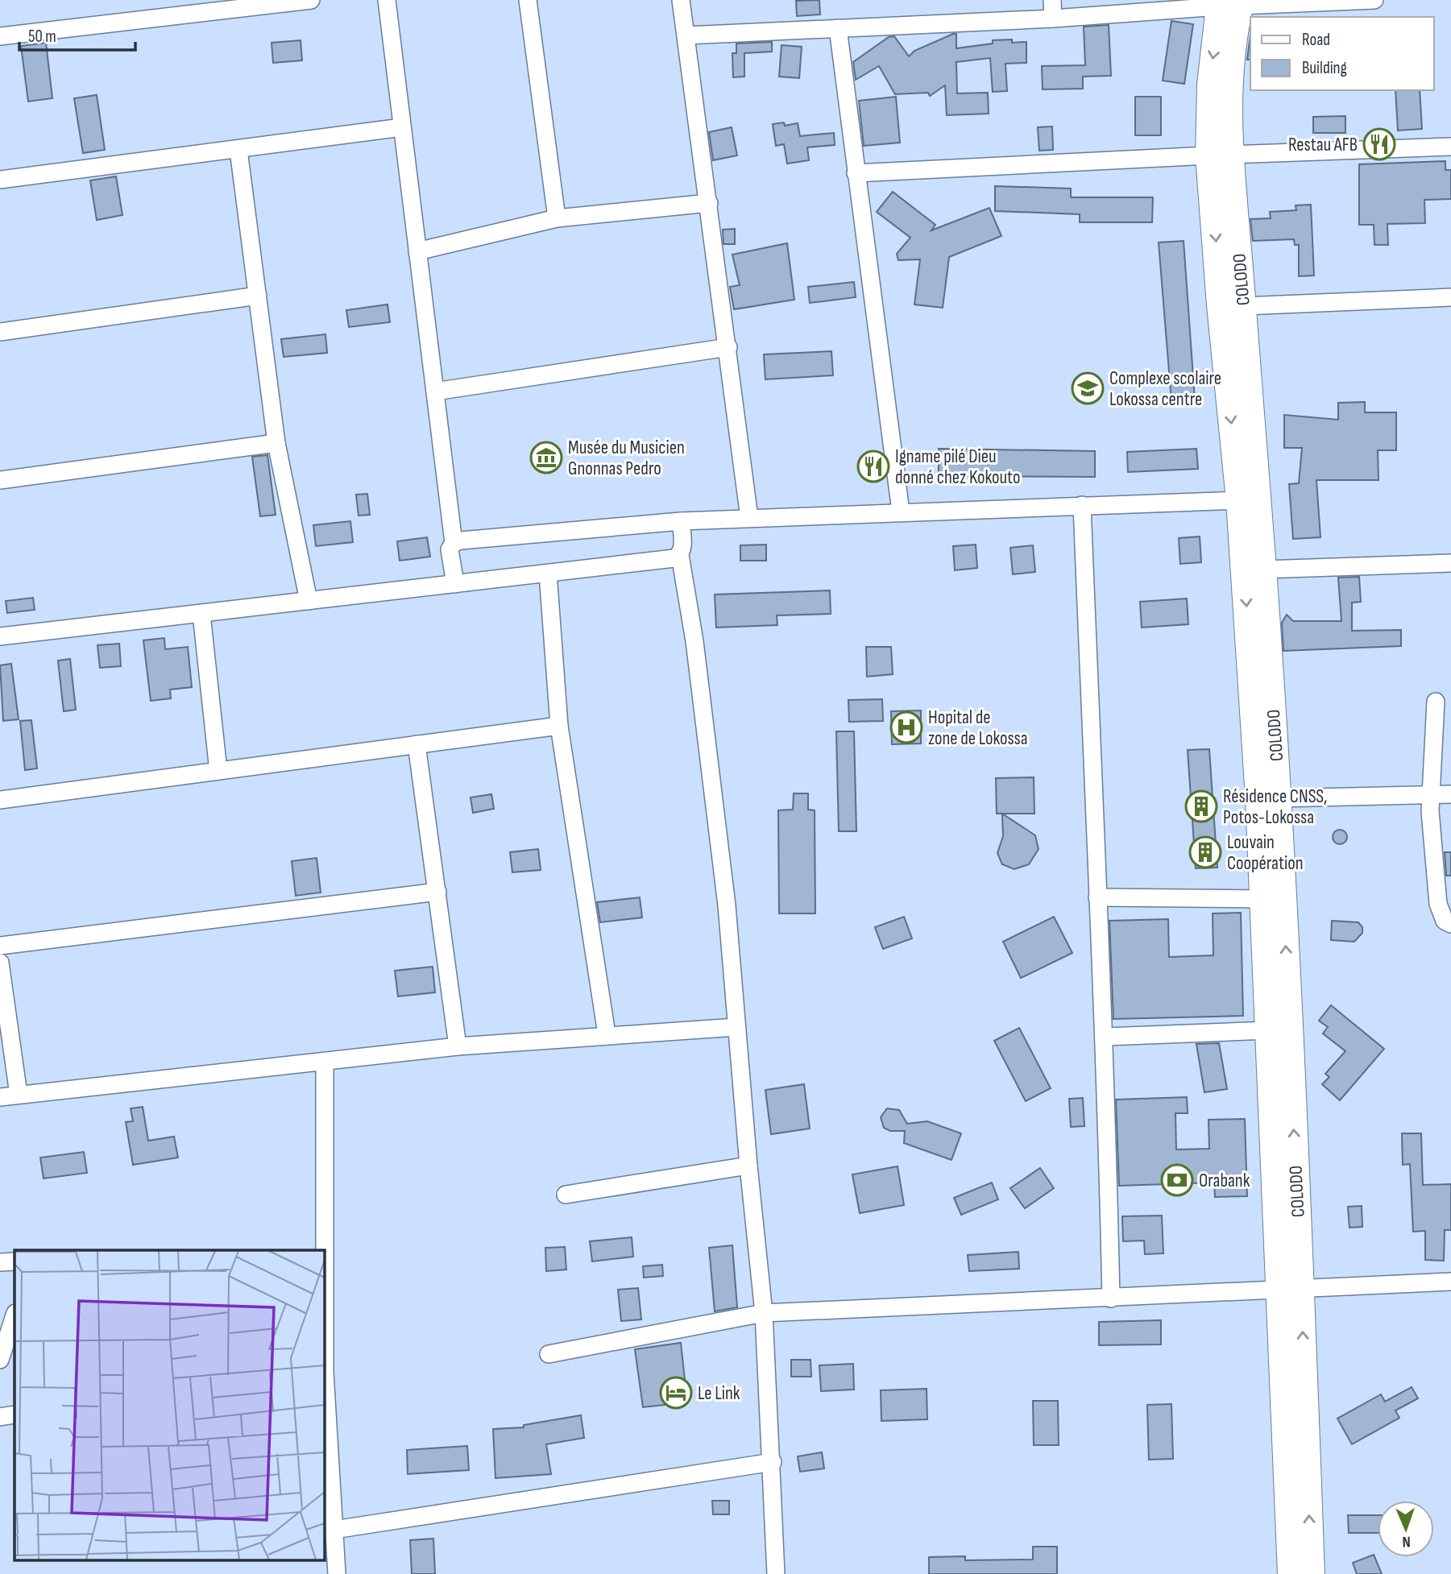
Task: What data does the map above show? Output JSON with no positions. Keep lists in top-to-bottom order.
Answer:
{
  "streets": {
    "main road": ["COLODO"]
  },
  "places": {
    "restaurant": ["Restau AFB", "Igname pilé Dieu donné chez Kokouto"],
    "school or university": ["Complexe scolaire Lokossa centre"],
    "museum": ["Musée du Musicien Gnonnas Pedro"],
    "hospital": ["Hopital de zone de Lokossa"],
    "building": ["Résidence CNSS, Potos-Lokossa", "Louvain Coopération"],
    "bank": ["Orabank"],
    "hotel": ["Le Link"]
  },
  "legend": ["Road", "Building"],
  "scale_bar": "50 m",
  "north": "bottom"
}
